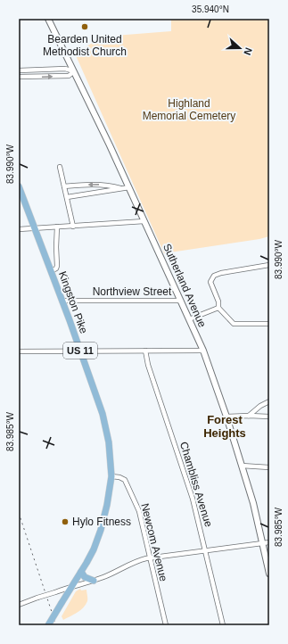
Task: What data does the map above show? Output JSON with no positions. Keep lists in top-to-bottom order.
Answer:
{
  "streets": {
    "main road": ["Kingston Pike", "US 11"],
    "street": [
      "Sutherland Avenue",
      "Northview Street",
      "Chambliss Avenue",
      "Newcom Avenue"
    ]
  },
  "crossings": [
    ["Sutherland Avenue", "Northview Street"],
    ["Northview Street", "Kingston Pike"],
    ["Kingston Pike", "Newcom Avenue"]
  ],
  "districts": ["Forest Heights"],
  "parks": ["Highland Memorial Cemetery"],
  "places": ["Bearden United Methodist Church", "Hylo Fitness"],
  "north": "right",
  "coordinates": ["35.940°N", "83.990°W", "83.985°W"]
}
